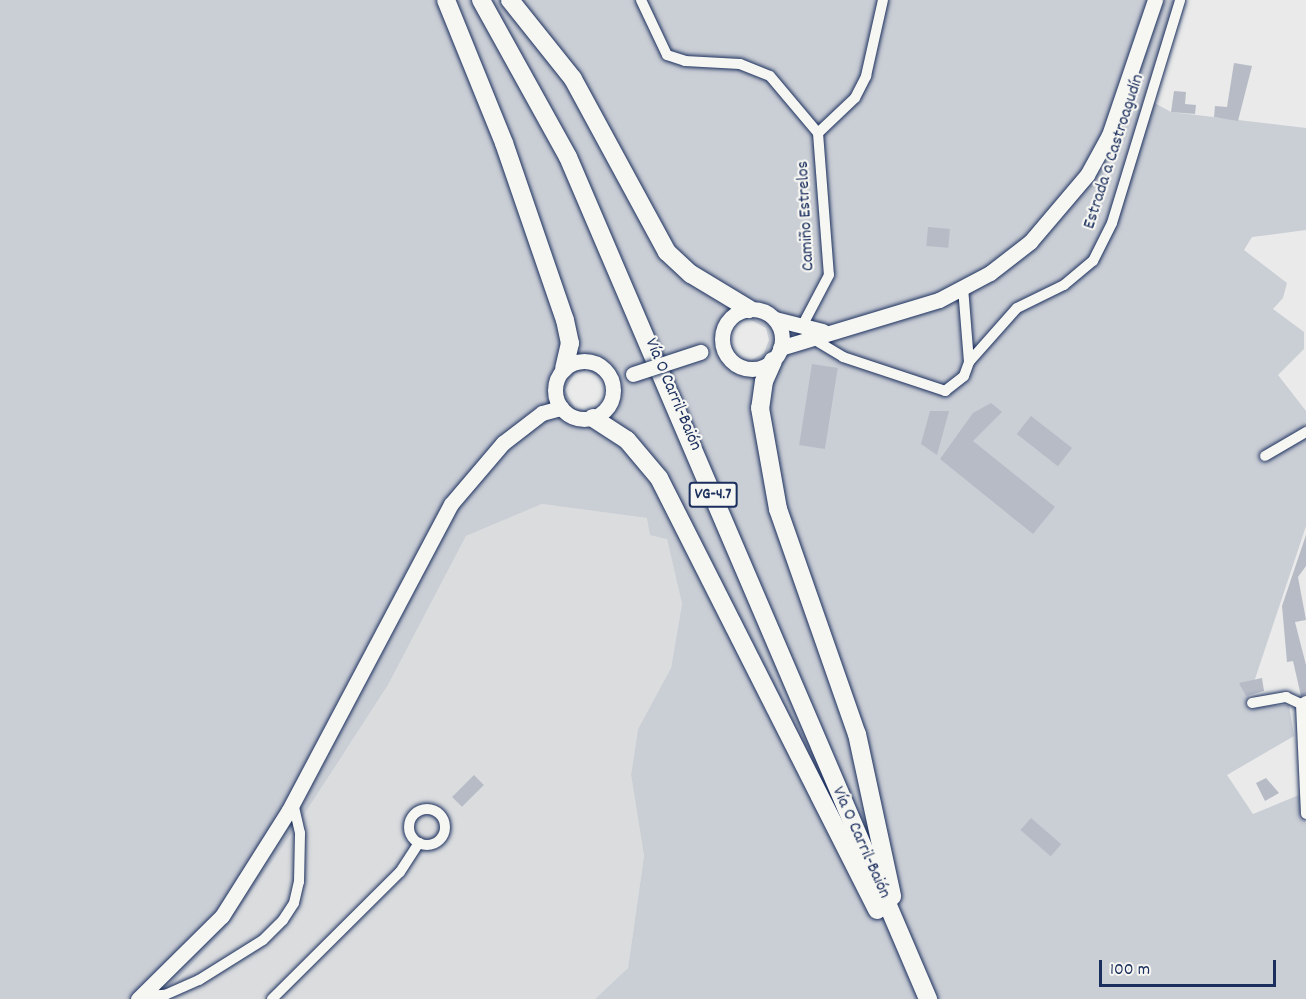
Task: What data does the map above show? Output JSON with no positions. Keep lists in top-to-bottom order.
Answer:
{
  "streets": {
    "highway": ["Vía O Carril-Baión", "VG-4.7"],
    "street": ["Estrada a Castroagudín", "Camiño Estrelos"]
  },
  "crossings": [
    ["Estrada a Castroagudín", "Camiño Estrelos"]
  ],
  "scale_bar": "100 m"
}
